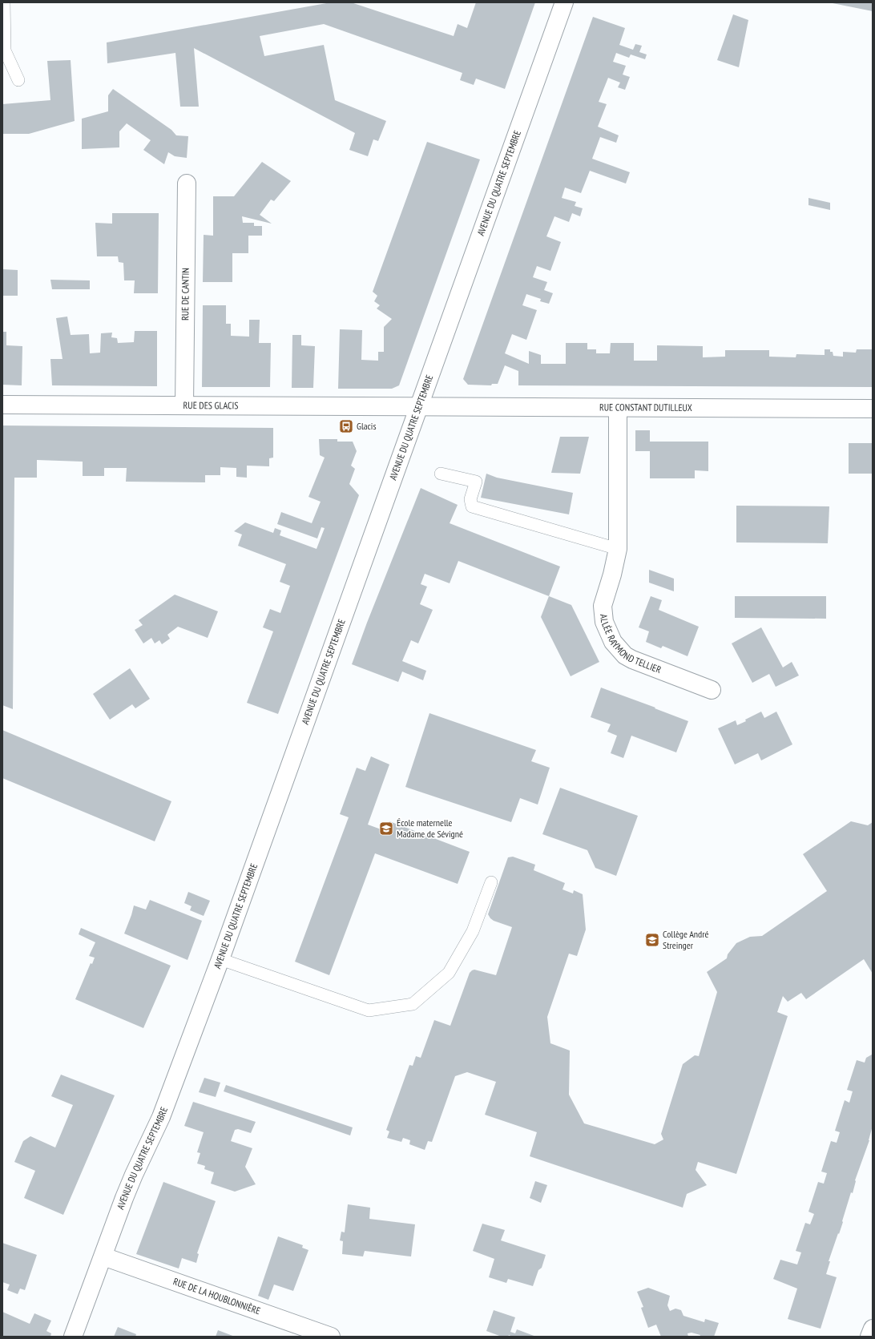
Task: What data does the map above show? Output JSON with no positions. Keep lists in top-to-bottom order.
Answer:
{
  "streets": {
    "street": [
      "AVENUE DU QUATRE SEPTEMBRE",
      "RUE DE CANTIN",
      "RUE DES GLACIS",
      "RUE CONSTANT DUTILLEUX",
      "ALLÉE RAYMOND TELLIER",
      "RUE DE LA HOUBLONNIÈRE"
    ]
  },
  "crossings": [
    ["AVENUE DU QUATRE SEPTEMBRE", "RUE DES GLACIS"],
    ["AVENUE DU QUATRE SEPTEMBRE", "RUE CONSTANT DUTILLEUX"],
    ["AVENUE DU QUATRE SEPTEMBRE", "RUE DE LA HOUBLONNIÈRE"],
    ["RUE DE CANTIN", "RUE DES GLACIS"],
    ["RUE DES GLACIS", "RUE CONSTANT DUTILLEUX"],
    ["RUE CONSTANT DUTILLEUX", "ALLÉE RAYMOND TELLIER"]
  ],
  "places": {
    "bus stop": ["Glacis"],
    "school or university": ["École maternelle Madame de Sévigné", "Collège André Streinger"]
  }
}
